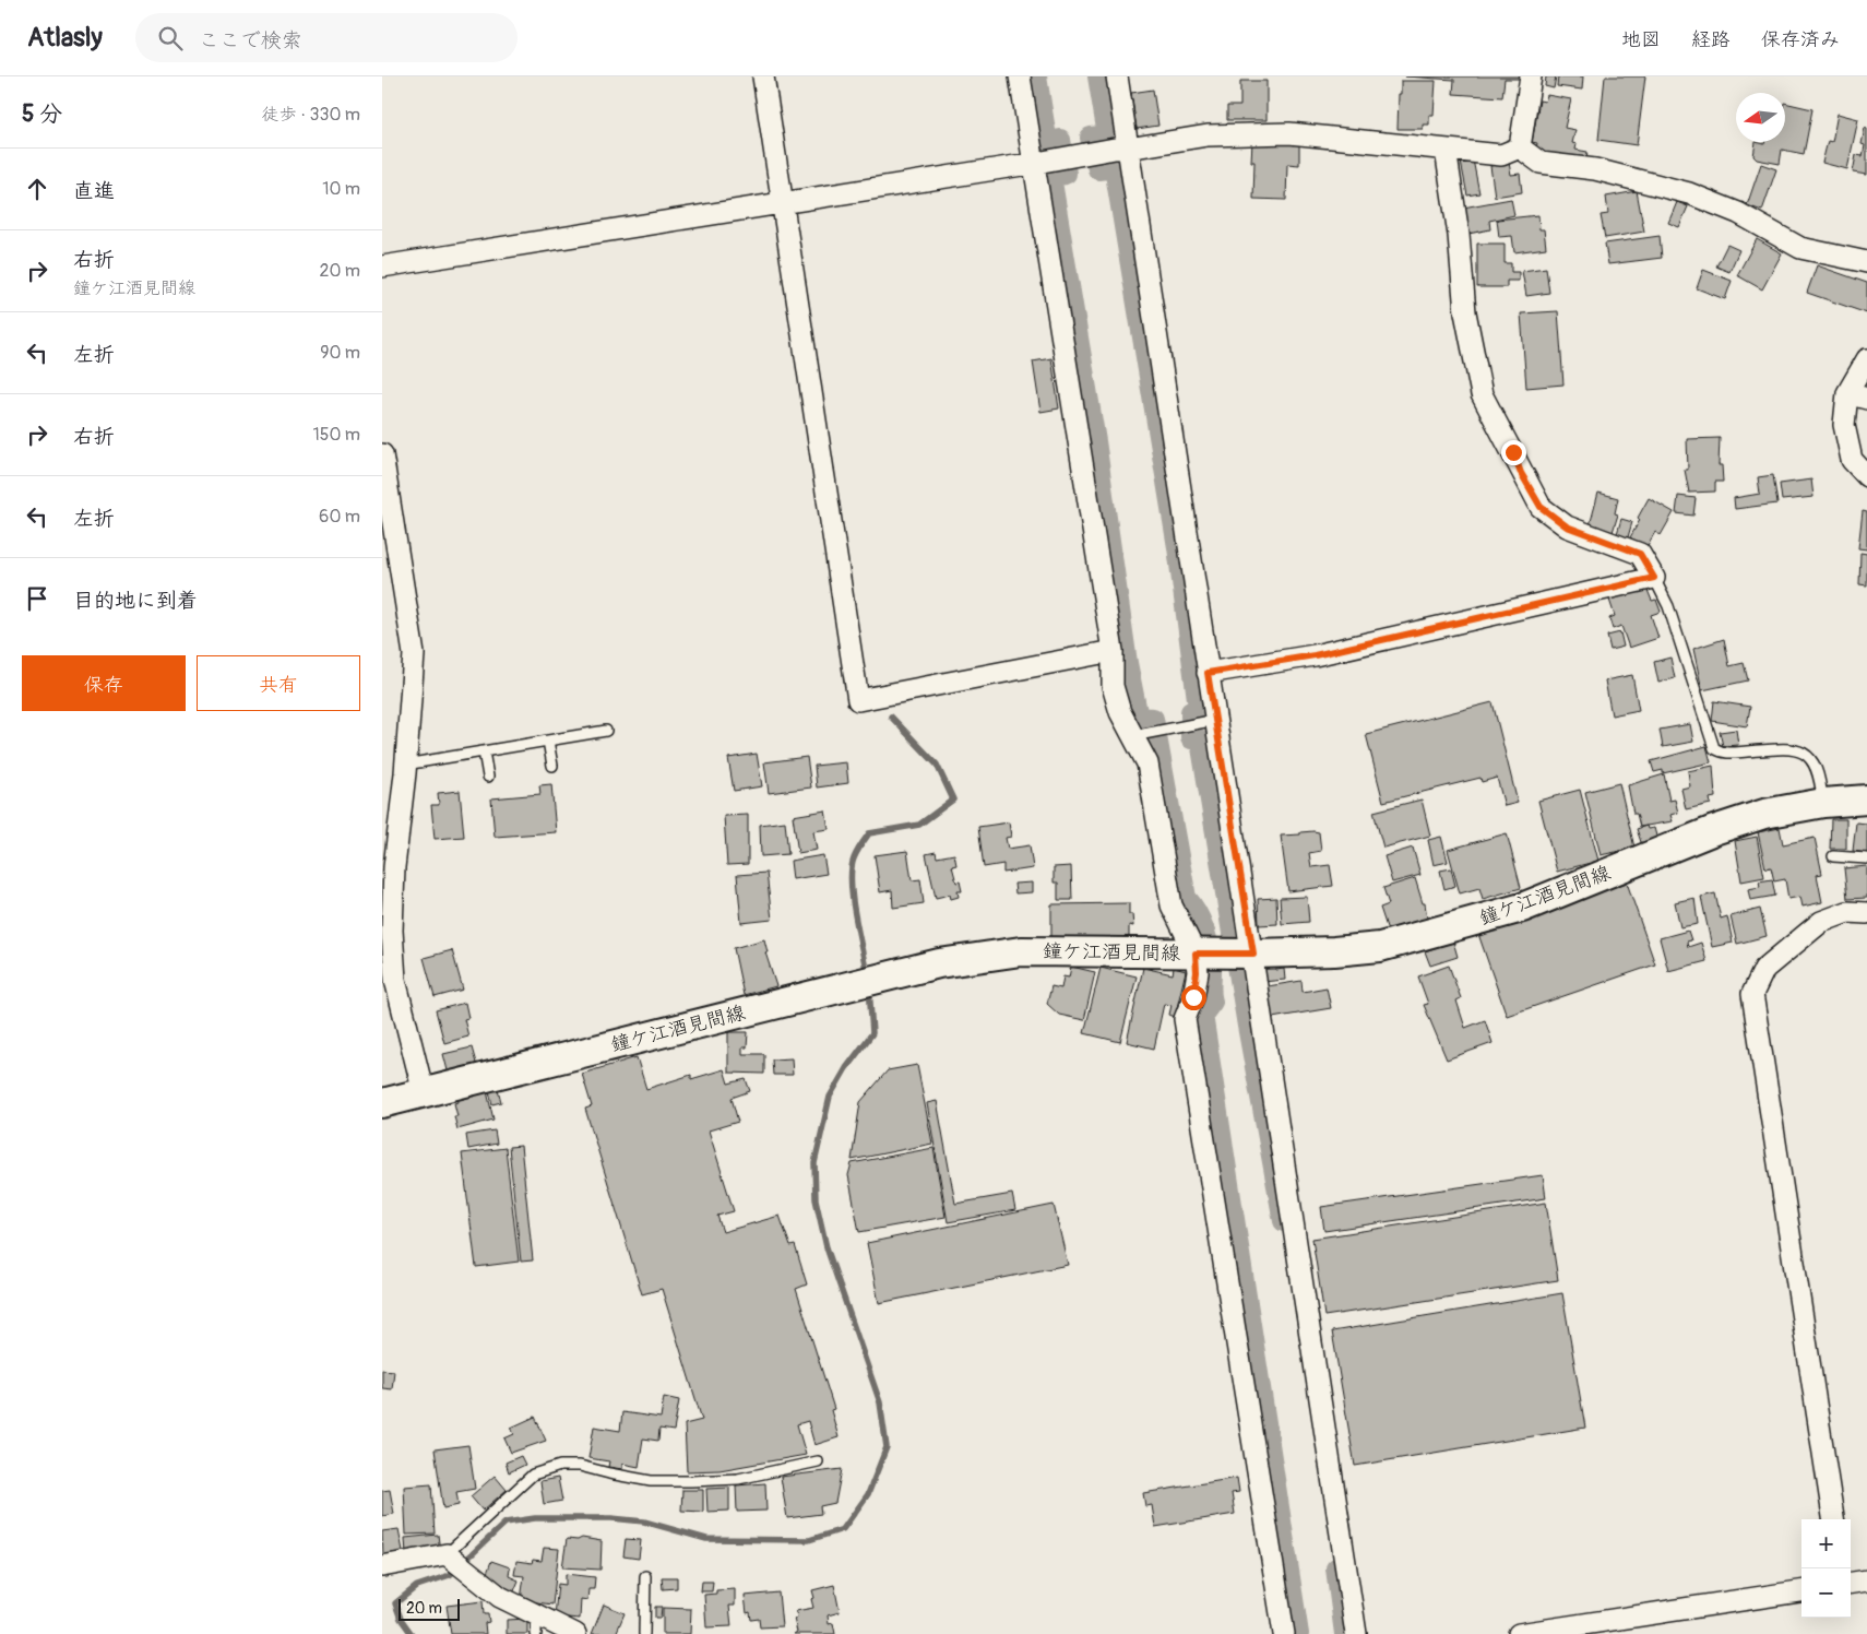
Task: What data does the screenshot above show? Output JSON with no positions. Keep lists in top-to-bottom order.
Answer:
{
  "streets": {
    "main road": ["鐘ケ江酒見間線"]
  },
  "scale_bar": "20 m",
  "north": "left",
  "page": {
    "header": "Atlasly",
    "search": "ここで検索",
    "nav": ["地図", "経路", "保存済み"],
    "heading": ["5 分", "徒歩 · 330 m"],
    "list": [
      ["直進", "10 m"],
      ["右折", "鐘ケ江酒見間線", "20 m"],
      ["左折", "90 m"],
      ["右折", "150 m"],
      ["左折", "60 m"],
      "目的地に到着"
    ],
    "buttons": ["保存", "共有"],
    "map_buttons": ["+", "−"],
    "scale": "20 m"
  }
}
